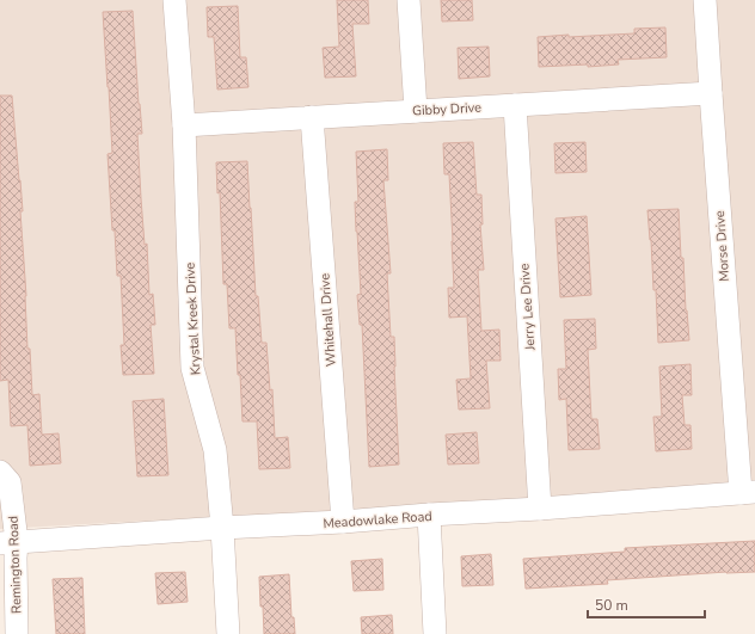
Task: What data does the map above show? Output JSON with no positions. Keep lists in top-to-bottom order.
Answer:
{
  "streets": {
    "street": [
      "Gibby Drive",
      "Morse Drive",
      "Jerry Lee Drive",
      "Krystal Kreek Drive",
      "Whitehall Drive",
      "Meadowlake Road",
      "Remington Road"
    ]
  },
  "crossings": [
    ["Gibby Drive", "Morse Drive"],
    ["Gibby Drive", "Jerry Lee Drive"],
    ["Gibby Drive", "Krystal Kreek Drive"],
    ["Gibby Drive", "Whitehall Drive"],
    ["Morse Drive", "Meadowlake Road"],
    ["Jerry Lee Drive", "Meadowlake Road"],
    ["Krystal Kreek Drive", "Meadowlake Road"],
    ["Whitehall Drive", "Meadowlake Road"],
    ["Meadowlake Road", "Remington Road"]
  ],
  "scale_bar": "50 m"
}
